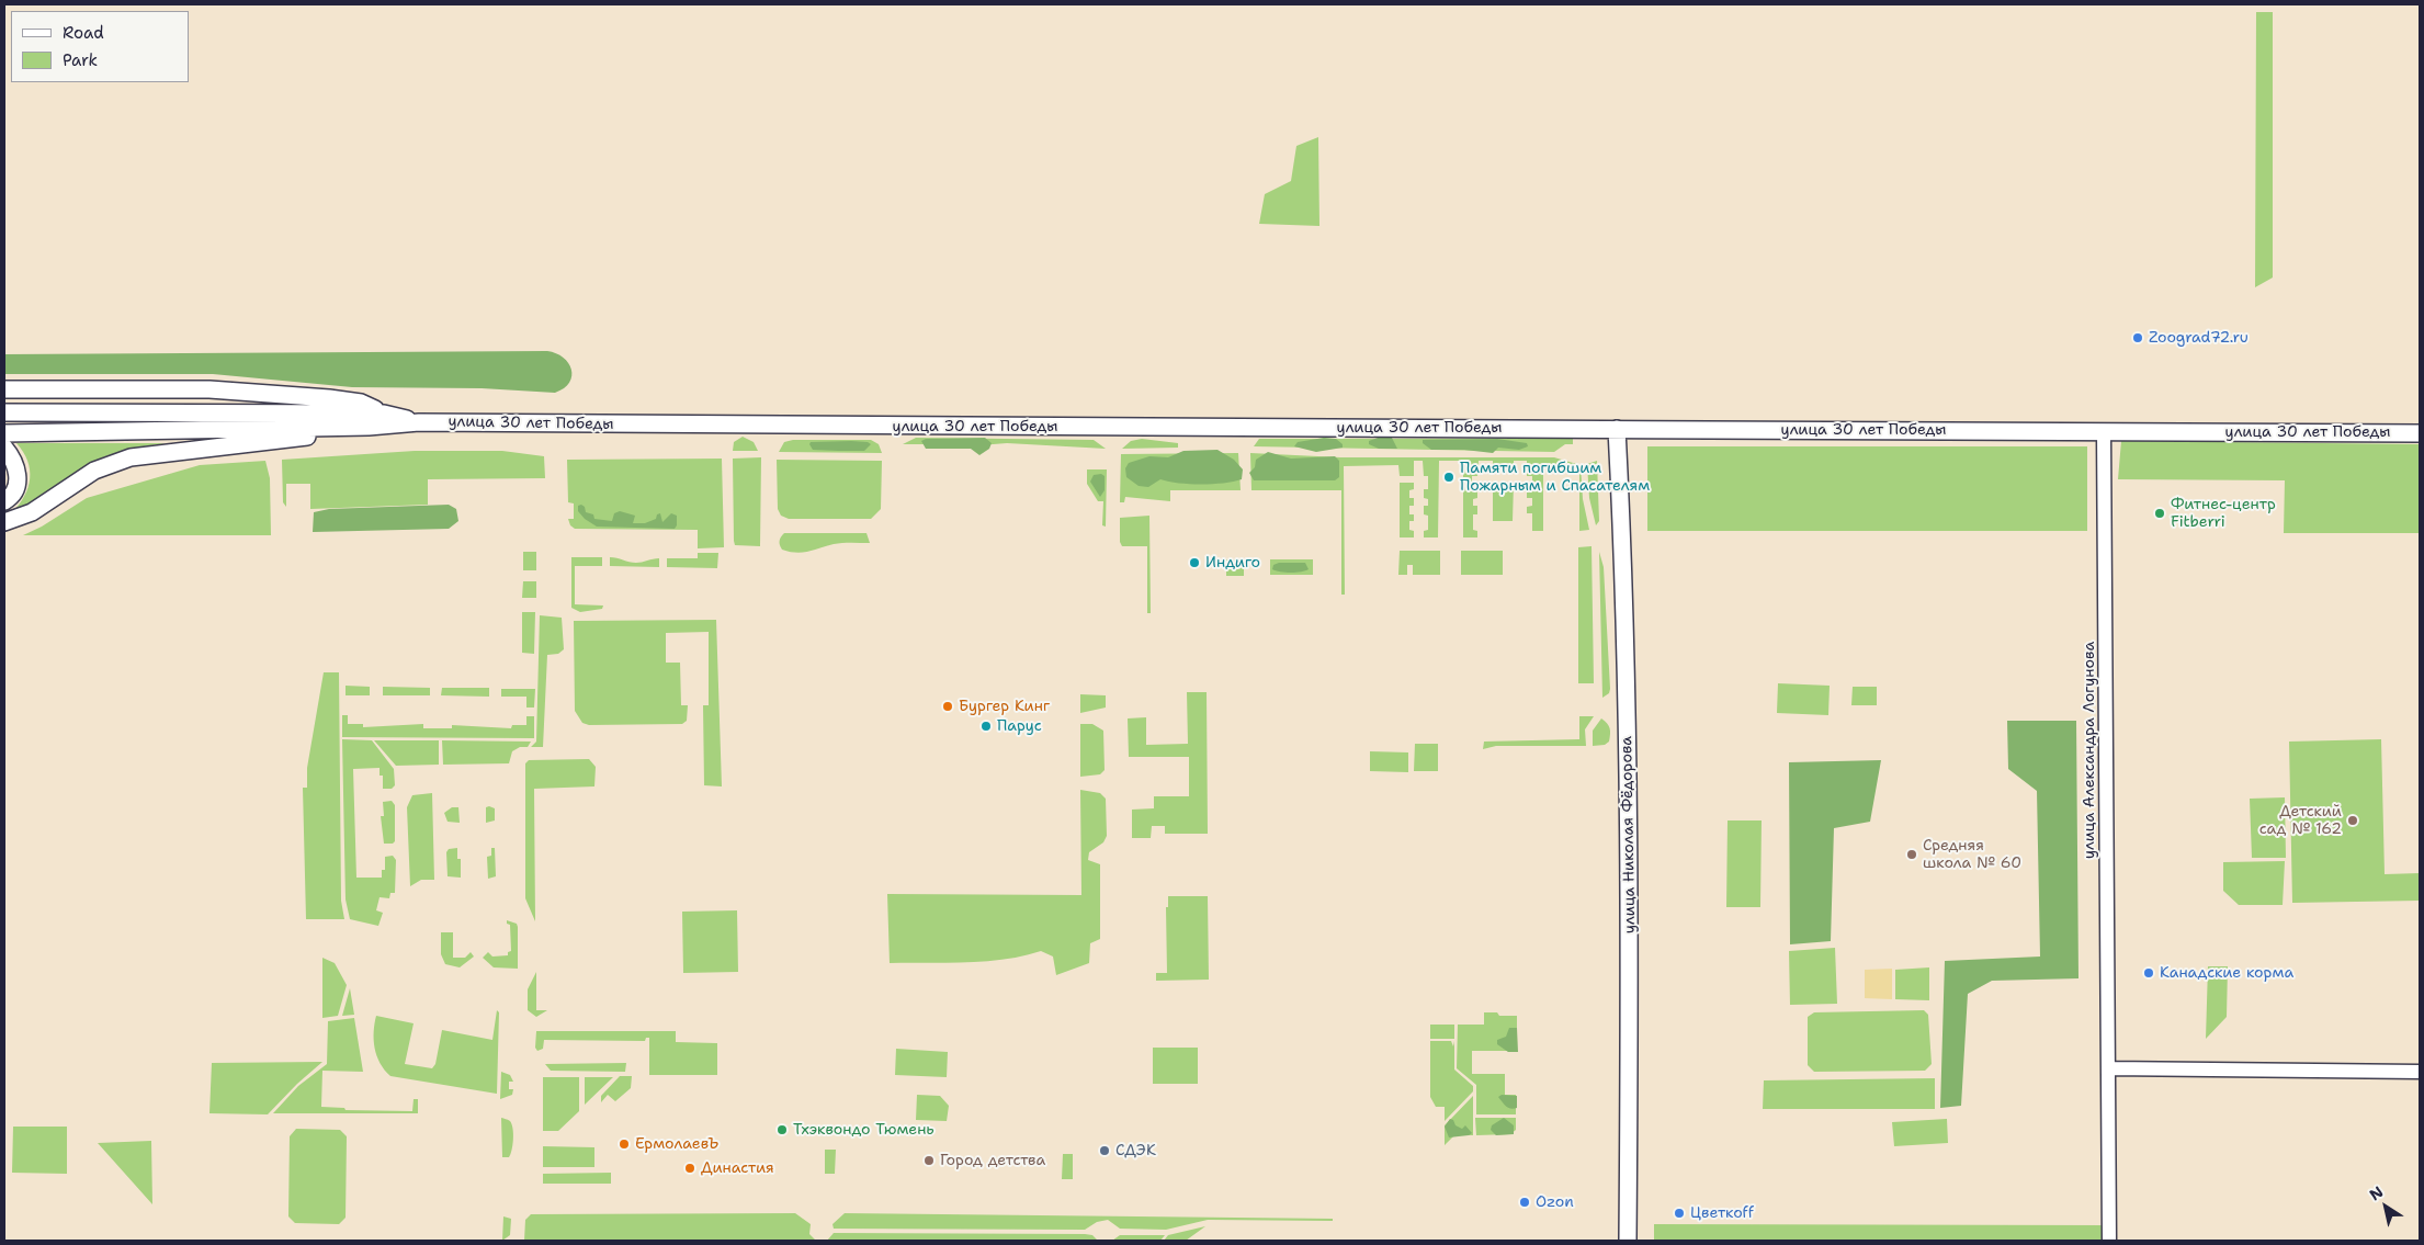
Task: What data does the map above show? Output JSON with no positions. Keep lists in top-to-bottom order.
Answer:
{
  "streets": {
    "street": ["улица 30 лет Победы", "улица Александра Логунова", "улица Николая Фёдорова"]
  },
  "crossings": [
    ["улица 30 лет Победы", "улица Александра Логунова"],
    ["улица 30 лет Победы", "улица Николая Фёдорова"]
  ],
  "places": [
    "Zoograd72.ru",
    "Памяти погибшим Пожарным и Спасателям",
    "Фитнес-центр Fitberri",
    "Индиго",
    "Бургер Кинг",
    "Парус",
    "Детский сад № 162",
    "Средняя школа № 60",
    "Канадские корма",
    "Тхэквондо Тюмень",
    "ЕрмолаевЪ",
    "СДЭК",
    "Город детства",
    "Династия",
    "Ozon",
    "Цветкоff"
  ],
  "legend": ["Road", "Park"],
  "north": "top left"
}
